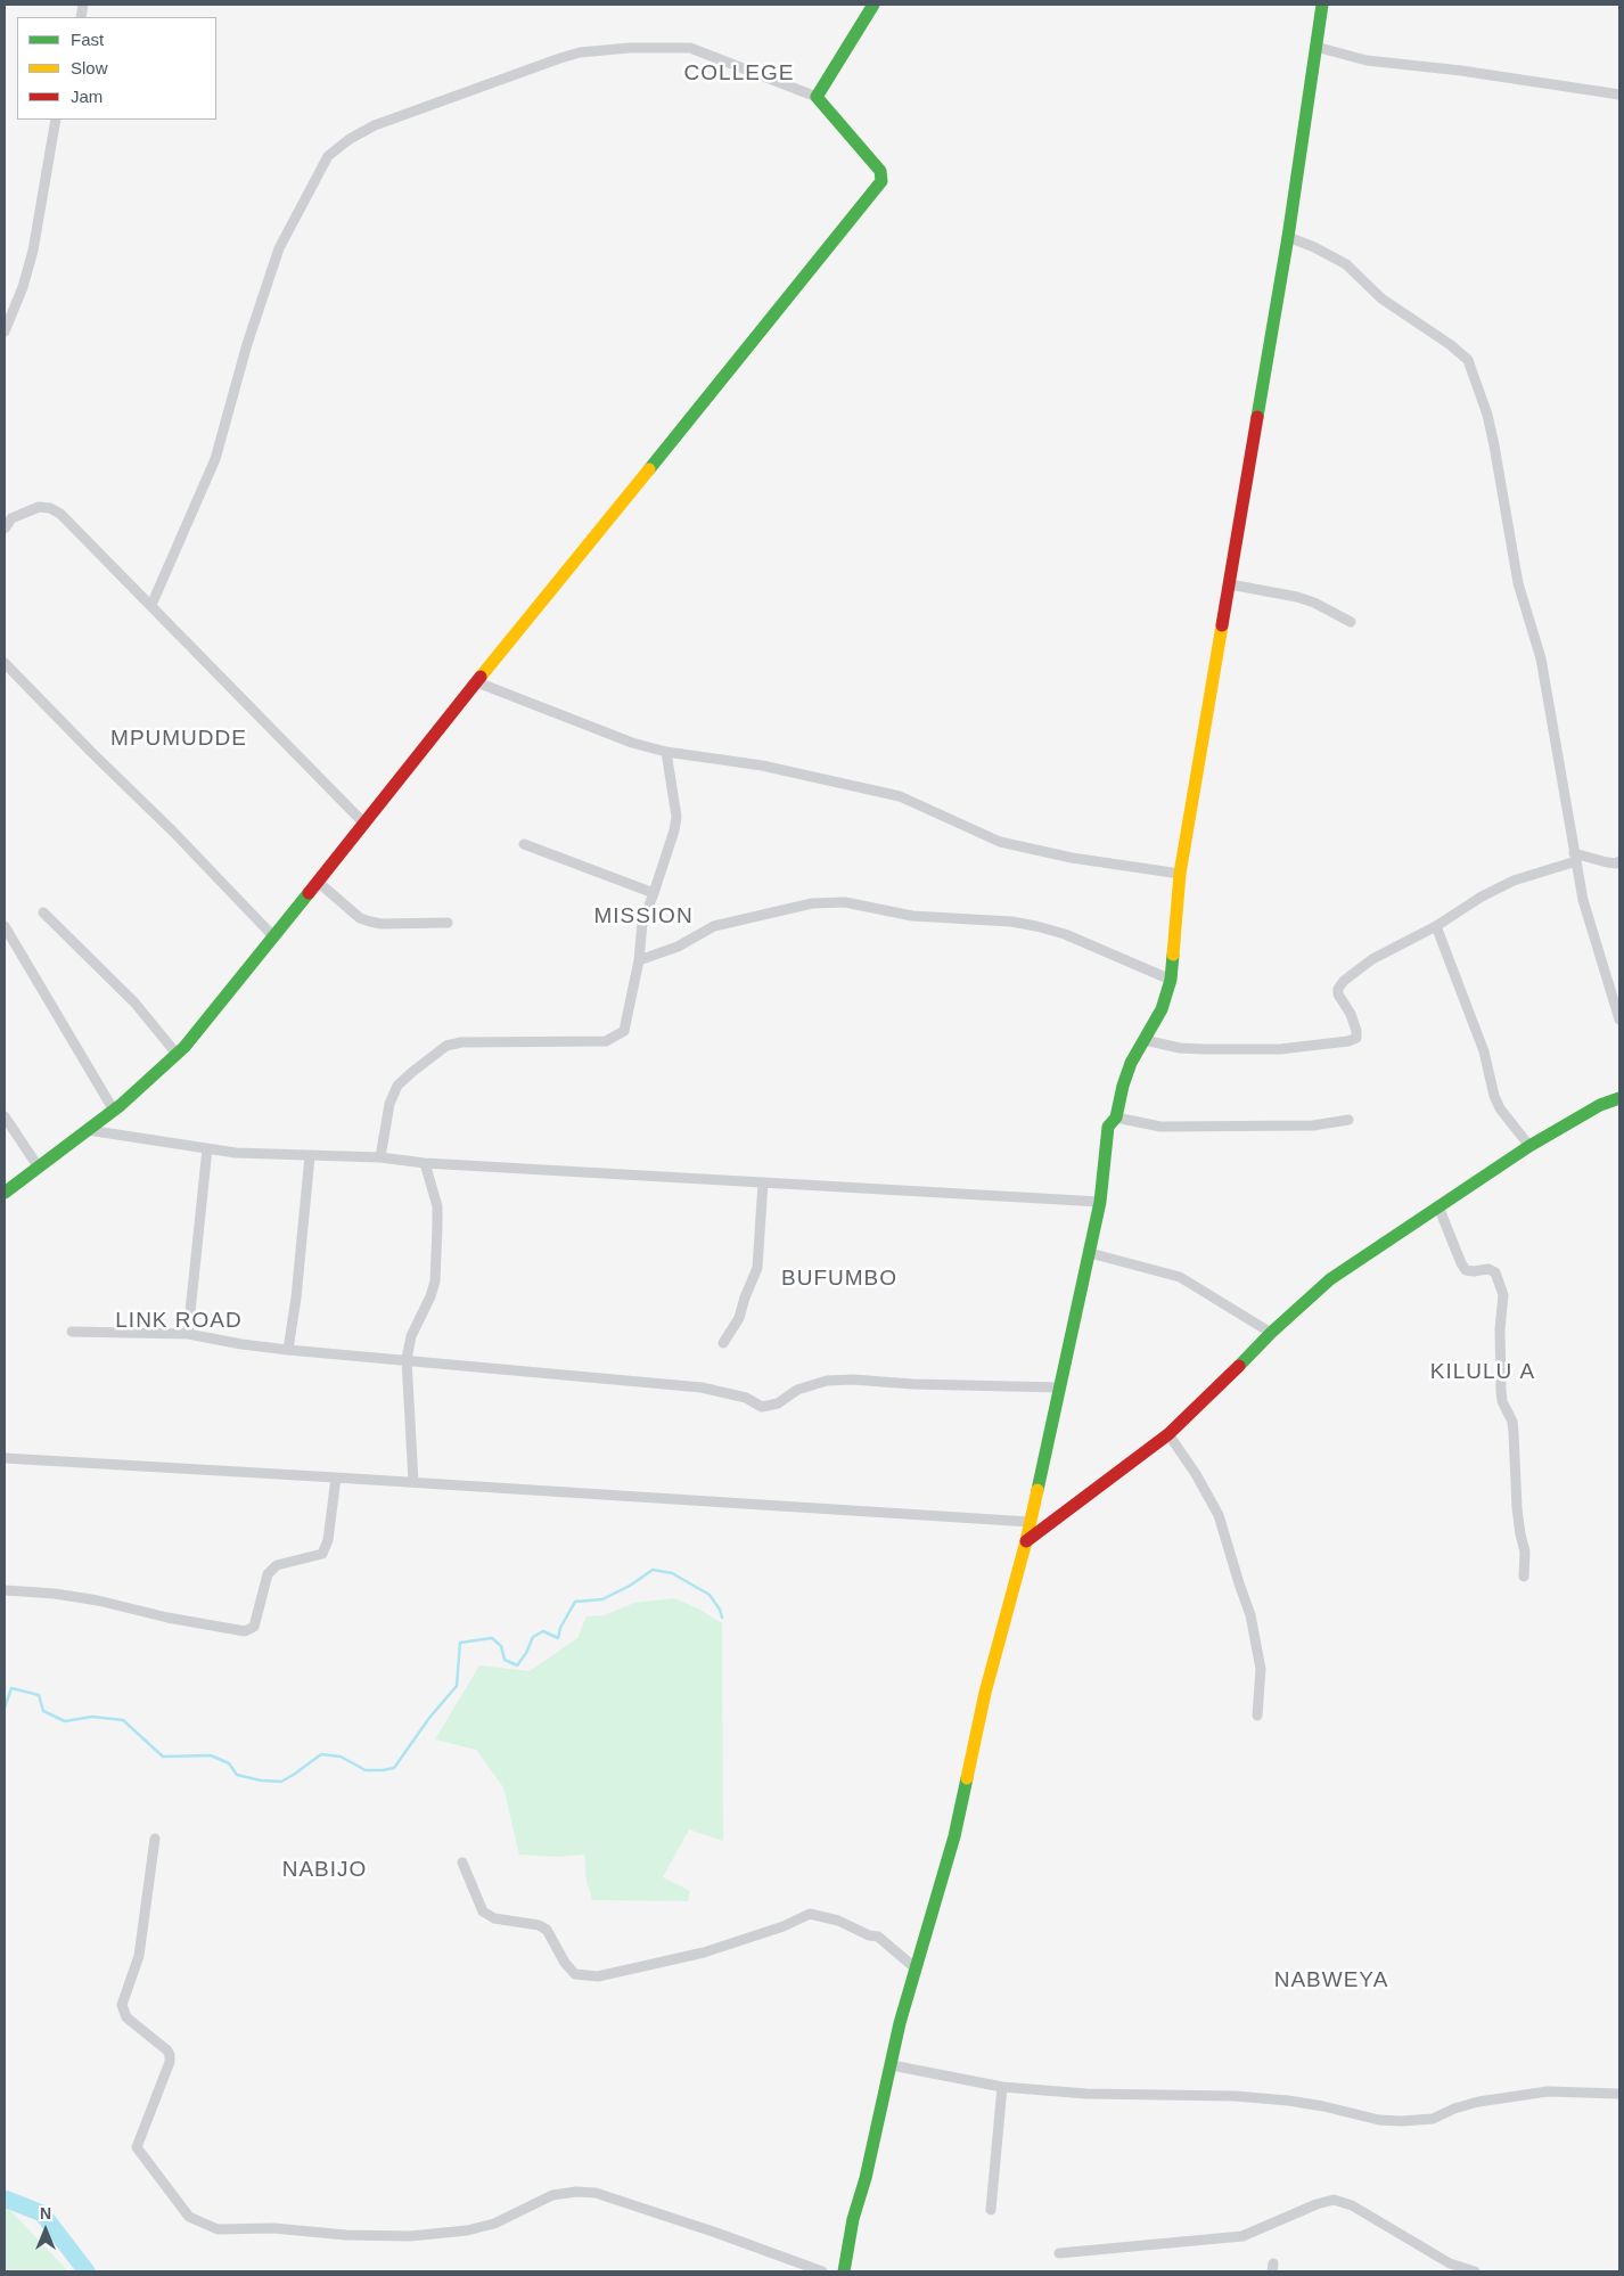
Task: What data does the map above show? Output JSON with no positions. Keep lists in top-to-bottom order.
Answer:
{
  "districts": [
    "COLLEGE",
    "MPUMUDDE",
    "MISSION",
    "BUFUMBO",
    "LINK ROAD",
    "KILULU A",
    "NABIJO",
    "NABWEYA"
  ],
  "legend": ["Fast", "Slow", "Jam"],
  "north": "top"
}
